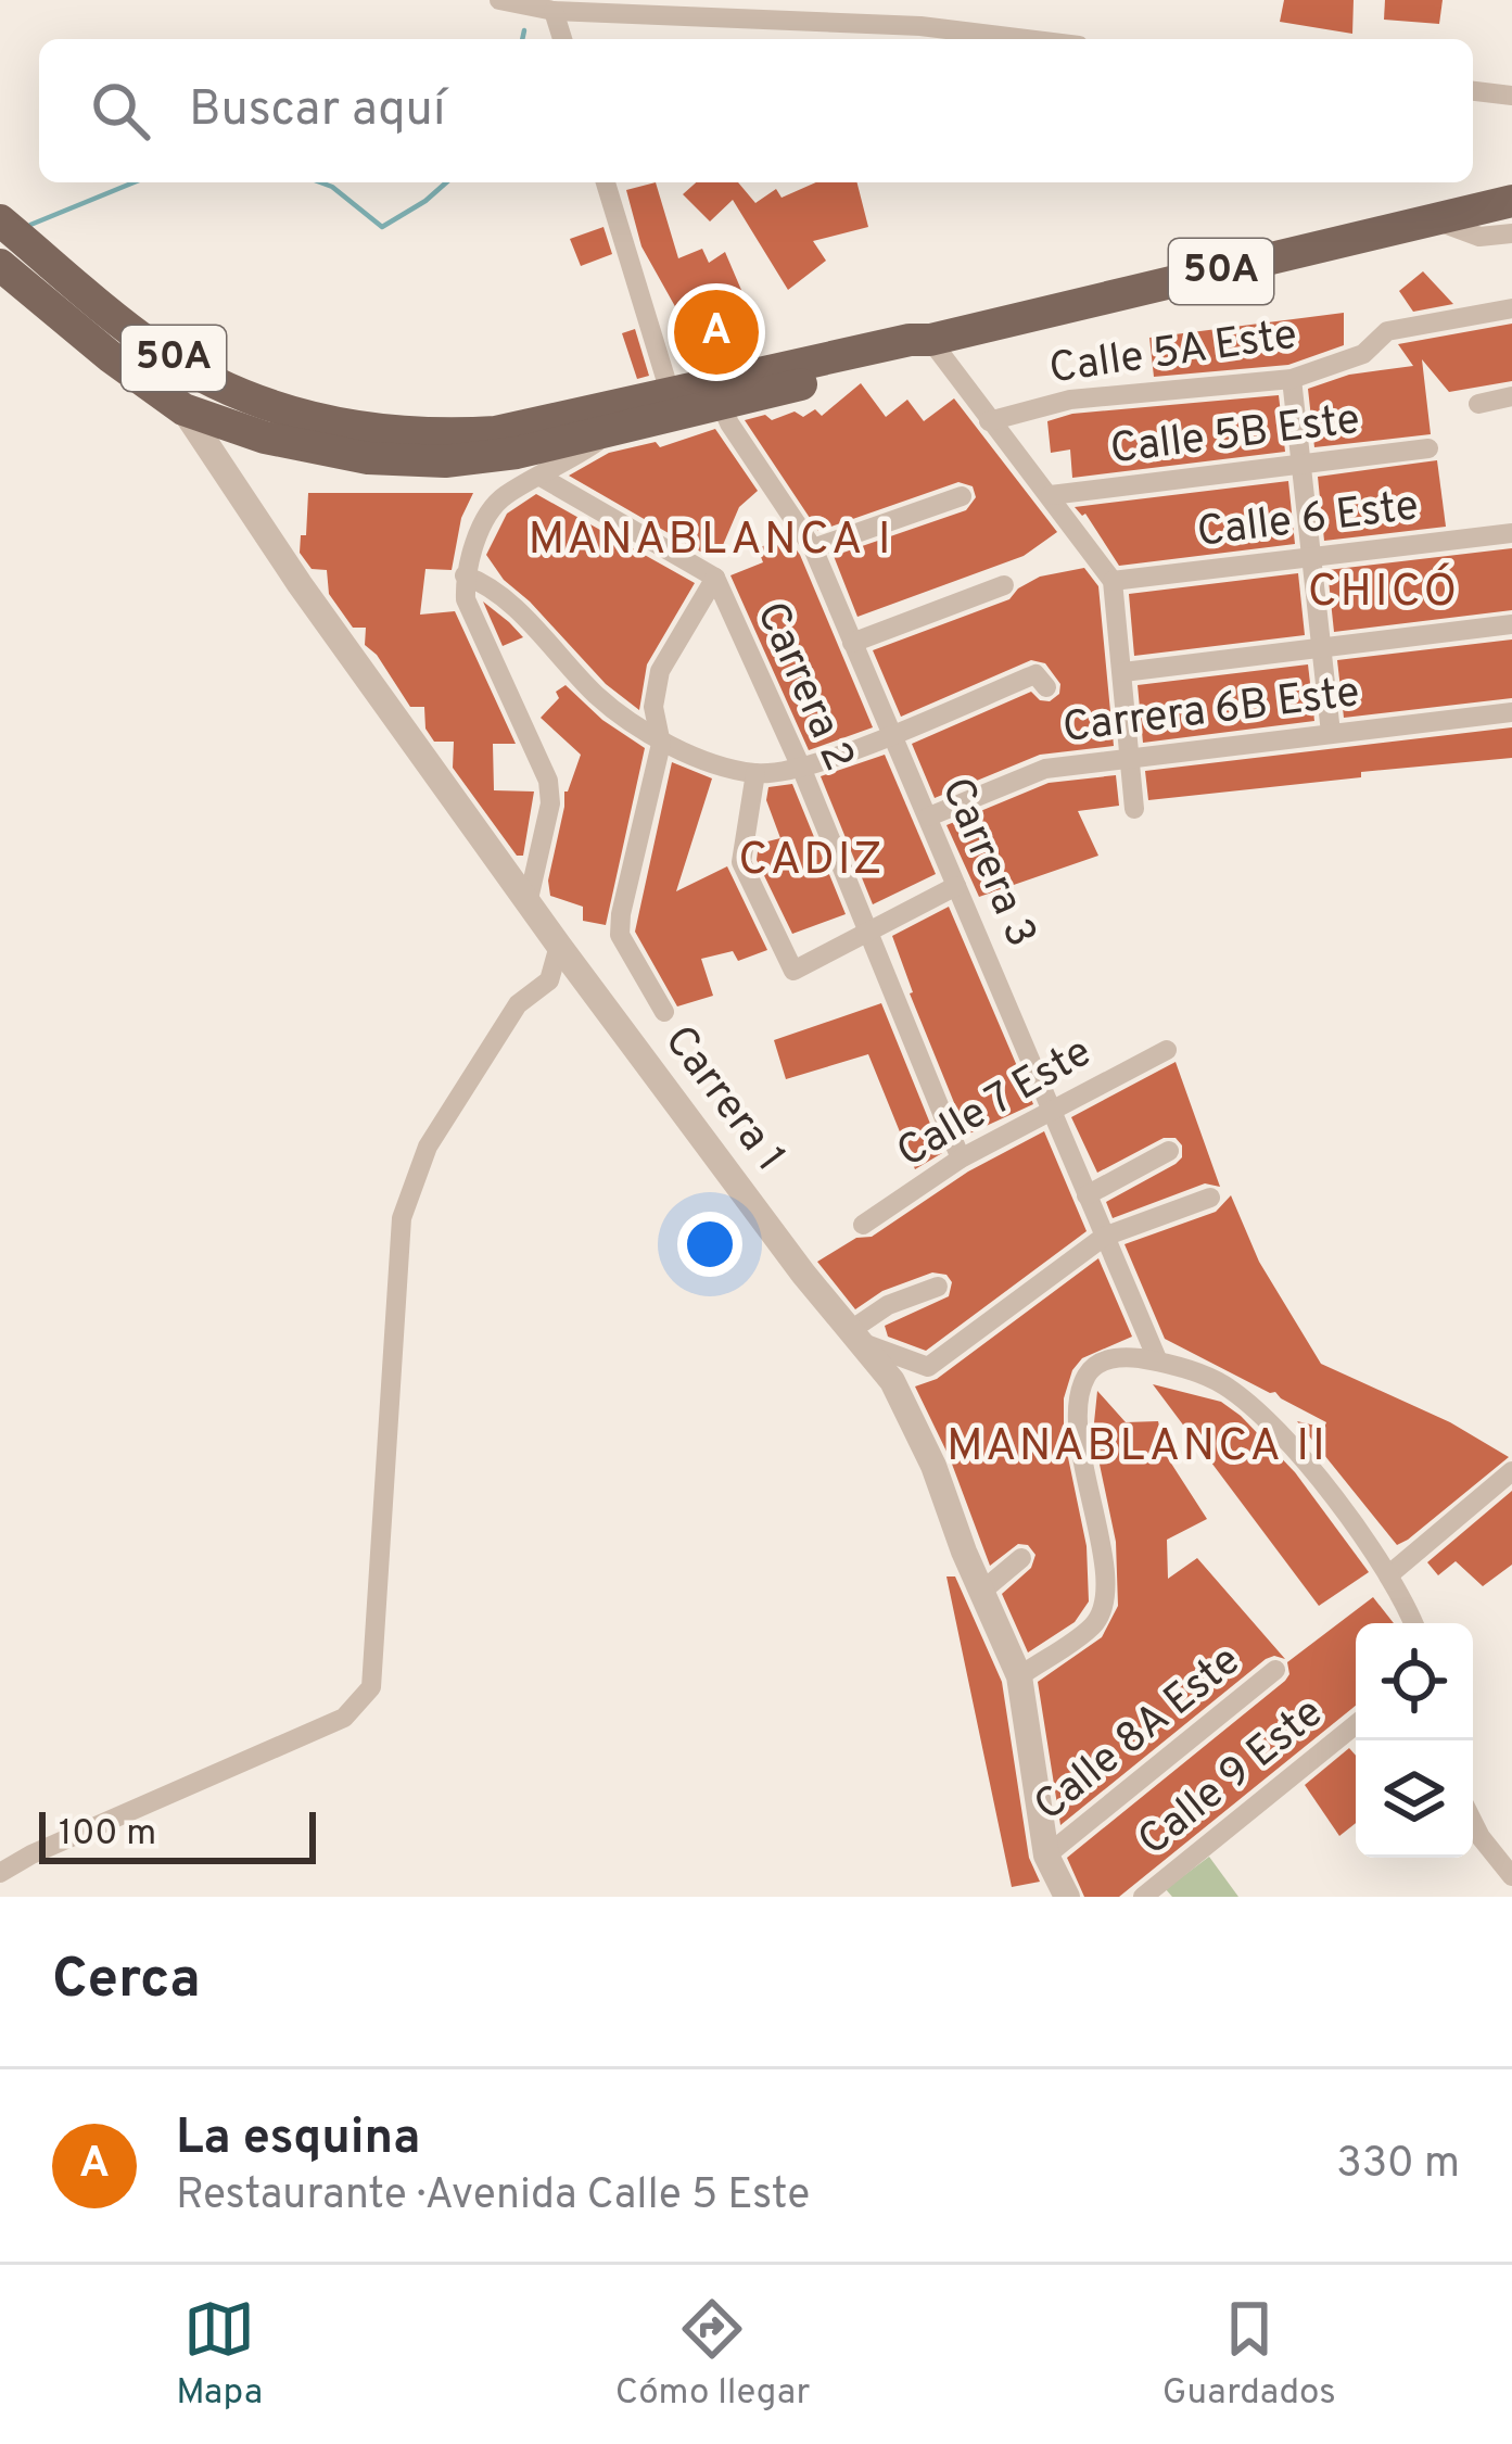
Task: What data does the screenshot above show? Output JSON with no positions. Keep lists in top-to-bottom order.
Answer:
{
  "streets": {
    "main road": ["50A"],
    "street": [
      "Calle 5A Este",
      "Calle 5B Este",
      "Calle 6 Este",
      "Carrera 2",
      "Carrera 6B Este",
      "Carrera 3",
      "Carrera 1",
      "Calle 7 Este",
      "Calle 8A Este",
      "Calle 9 Este"
    ]
  },
  "crossings": [
    ["50A", "Carrera 3"],
    ["50A", "Carrera 1"],
    ["Carrera 2", "Calle 7 Este"],
    ["Carrera 6B Este", "Carrera 3"],
    ["Carrera 3", "Calle 7 Este"],
    ["Carrera 1", "Calle 8A Este"]
  ],
  "districts": [
    "MANABLANCA I",
    "CHICÓ",
    "CADIZ",
    "MANABLANCA II"
  ],
  "scale_bar": "100 m",
  "page": {
    "search": "Buscar aquí",
    "pins": "A",
    "scale": "100 m",
    "heading": "Cerca",
    "list": [
      {
        "mark": "A",
        "name": "La esquina",
        "note": "Restaurante · Avenida Calle 5 Este",
        "value": "330 m"
      }
    ],
    "nav": ["Mapa", "Cómo llegar", "Guardados"]
  }
}
